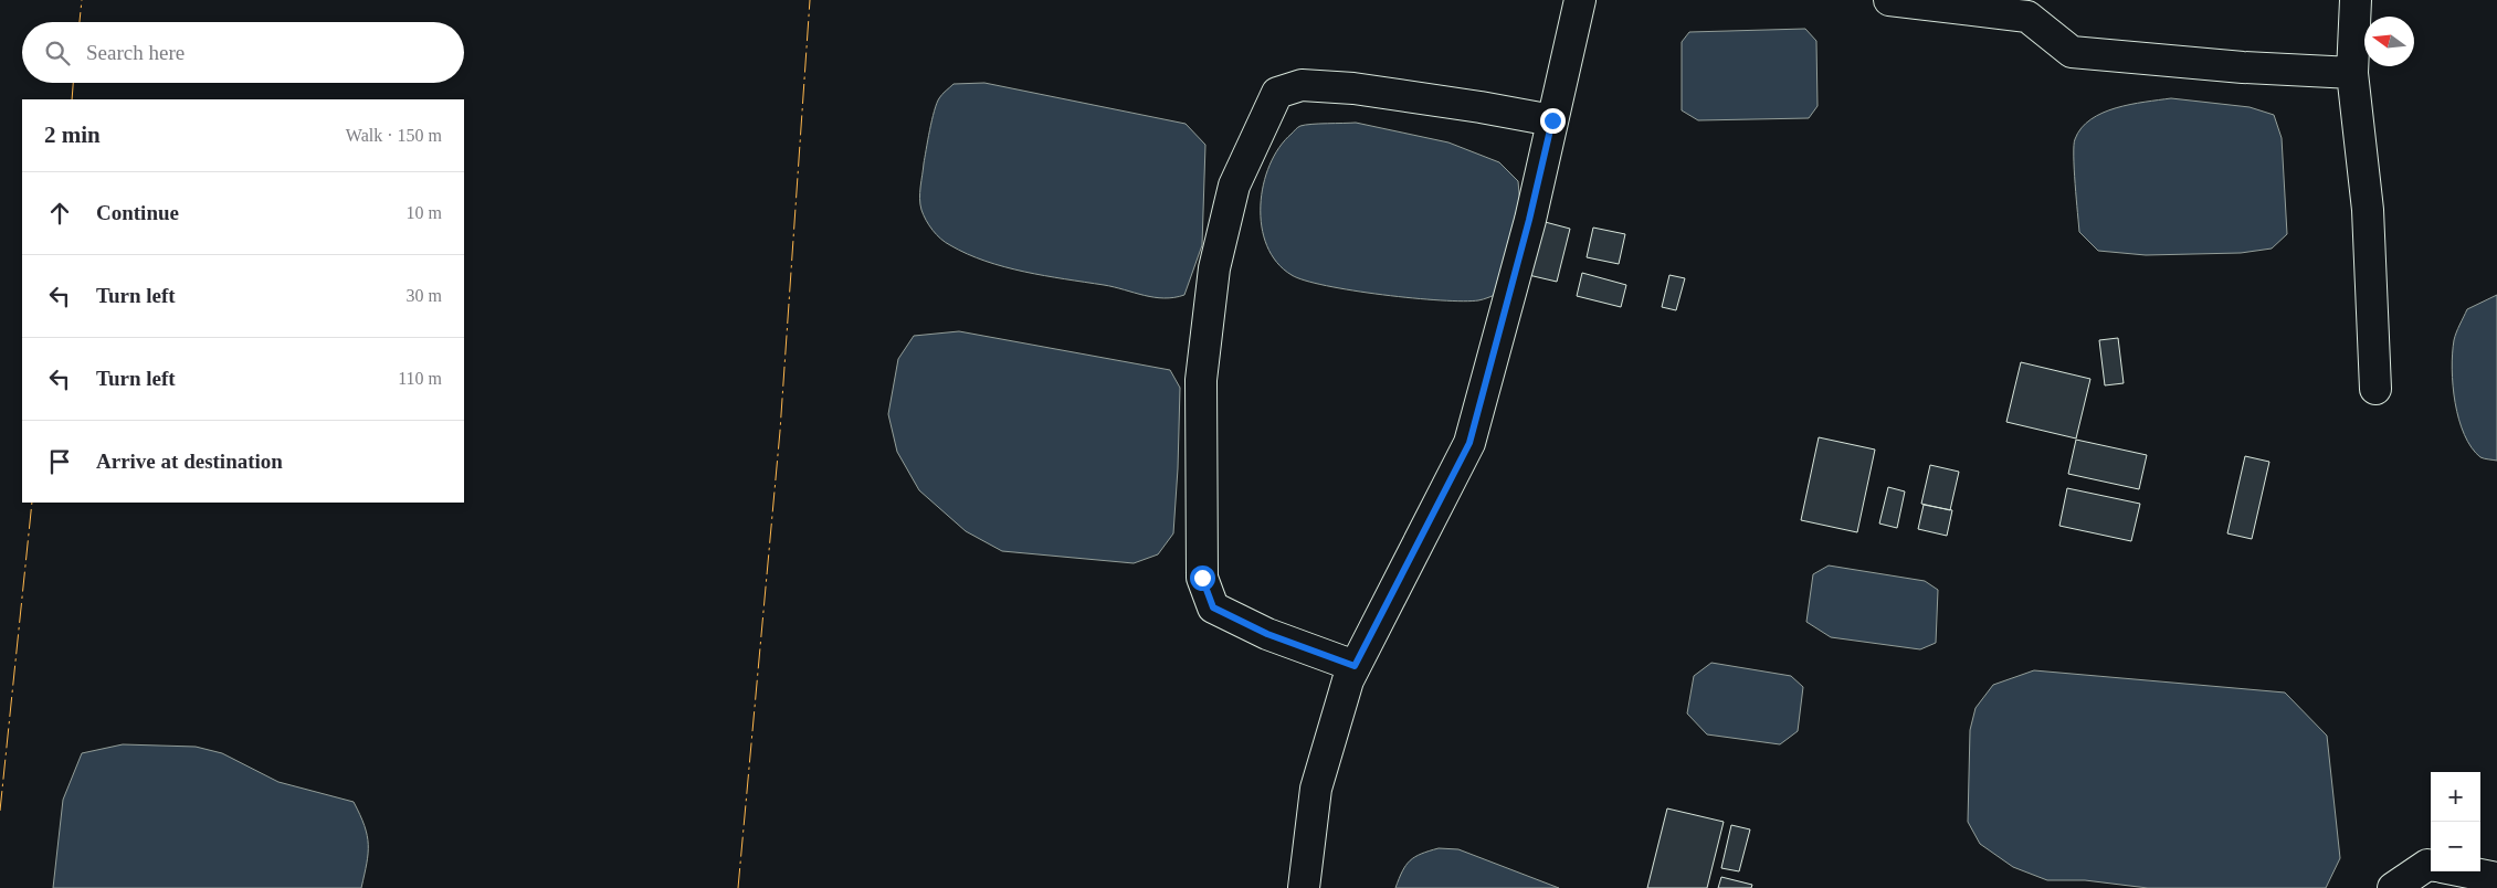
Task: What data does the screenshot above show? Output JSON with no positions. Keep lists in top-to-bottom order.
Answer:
{
  "north": "left",
  "page": {
    "search": "Search here",
    "heading": ["2 min", "Walk · 150 m"],
    "list": [
      ["Continue", "10 m"],
      ["Turn left", "30 m"],
      ["Turn left", "110 m"],
      "Arrive at destination"
    ],
    "map_buttons": ["+", "−"]
  }
}
